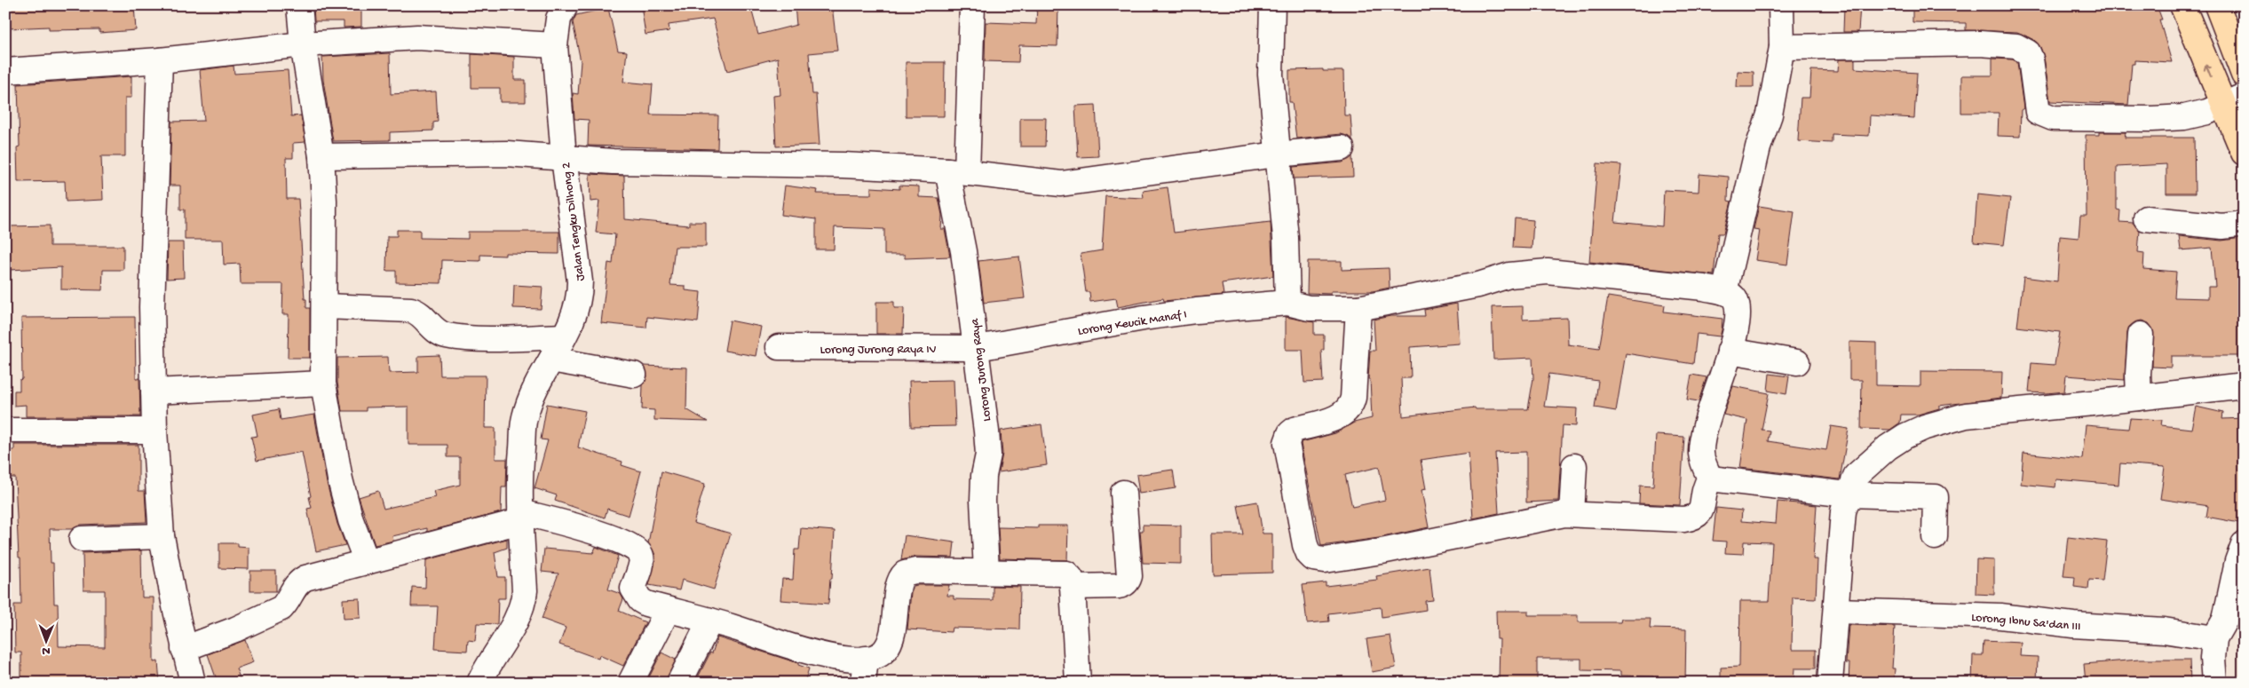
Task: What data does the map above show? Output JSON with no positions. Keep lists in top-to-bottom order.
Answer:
{
  "streets": {
    "street": [
      "Jalan Tengku Dilhong 2",
      "Lorong Keucik Manaf I",
      "Lorong Jurong Raya IV",
      "Lorong Jurong Raya",
      "Lorong Ibnu Sa'dan III"
    ]
  },
  "crossings": [
    ["Lorong Keucik Manaf I", "Lorong Jurong Raya IV"],
    ["Lorong Keucik Manaf I", "Lorong Jurong Raya"],
    ["Lorong Jurong Raya IV", "Lorong Jurong Raya"]
  ],
  "north": "bottom"
}
